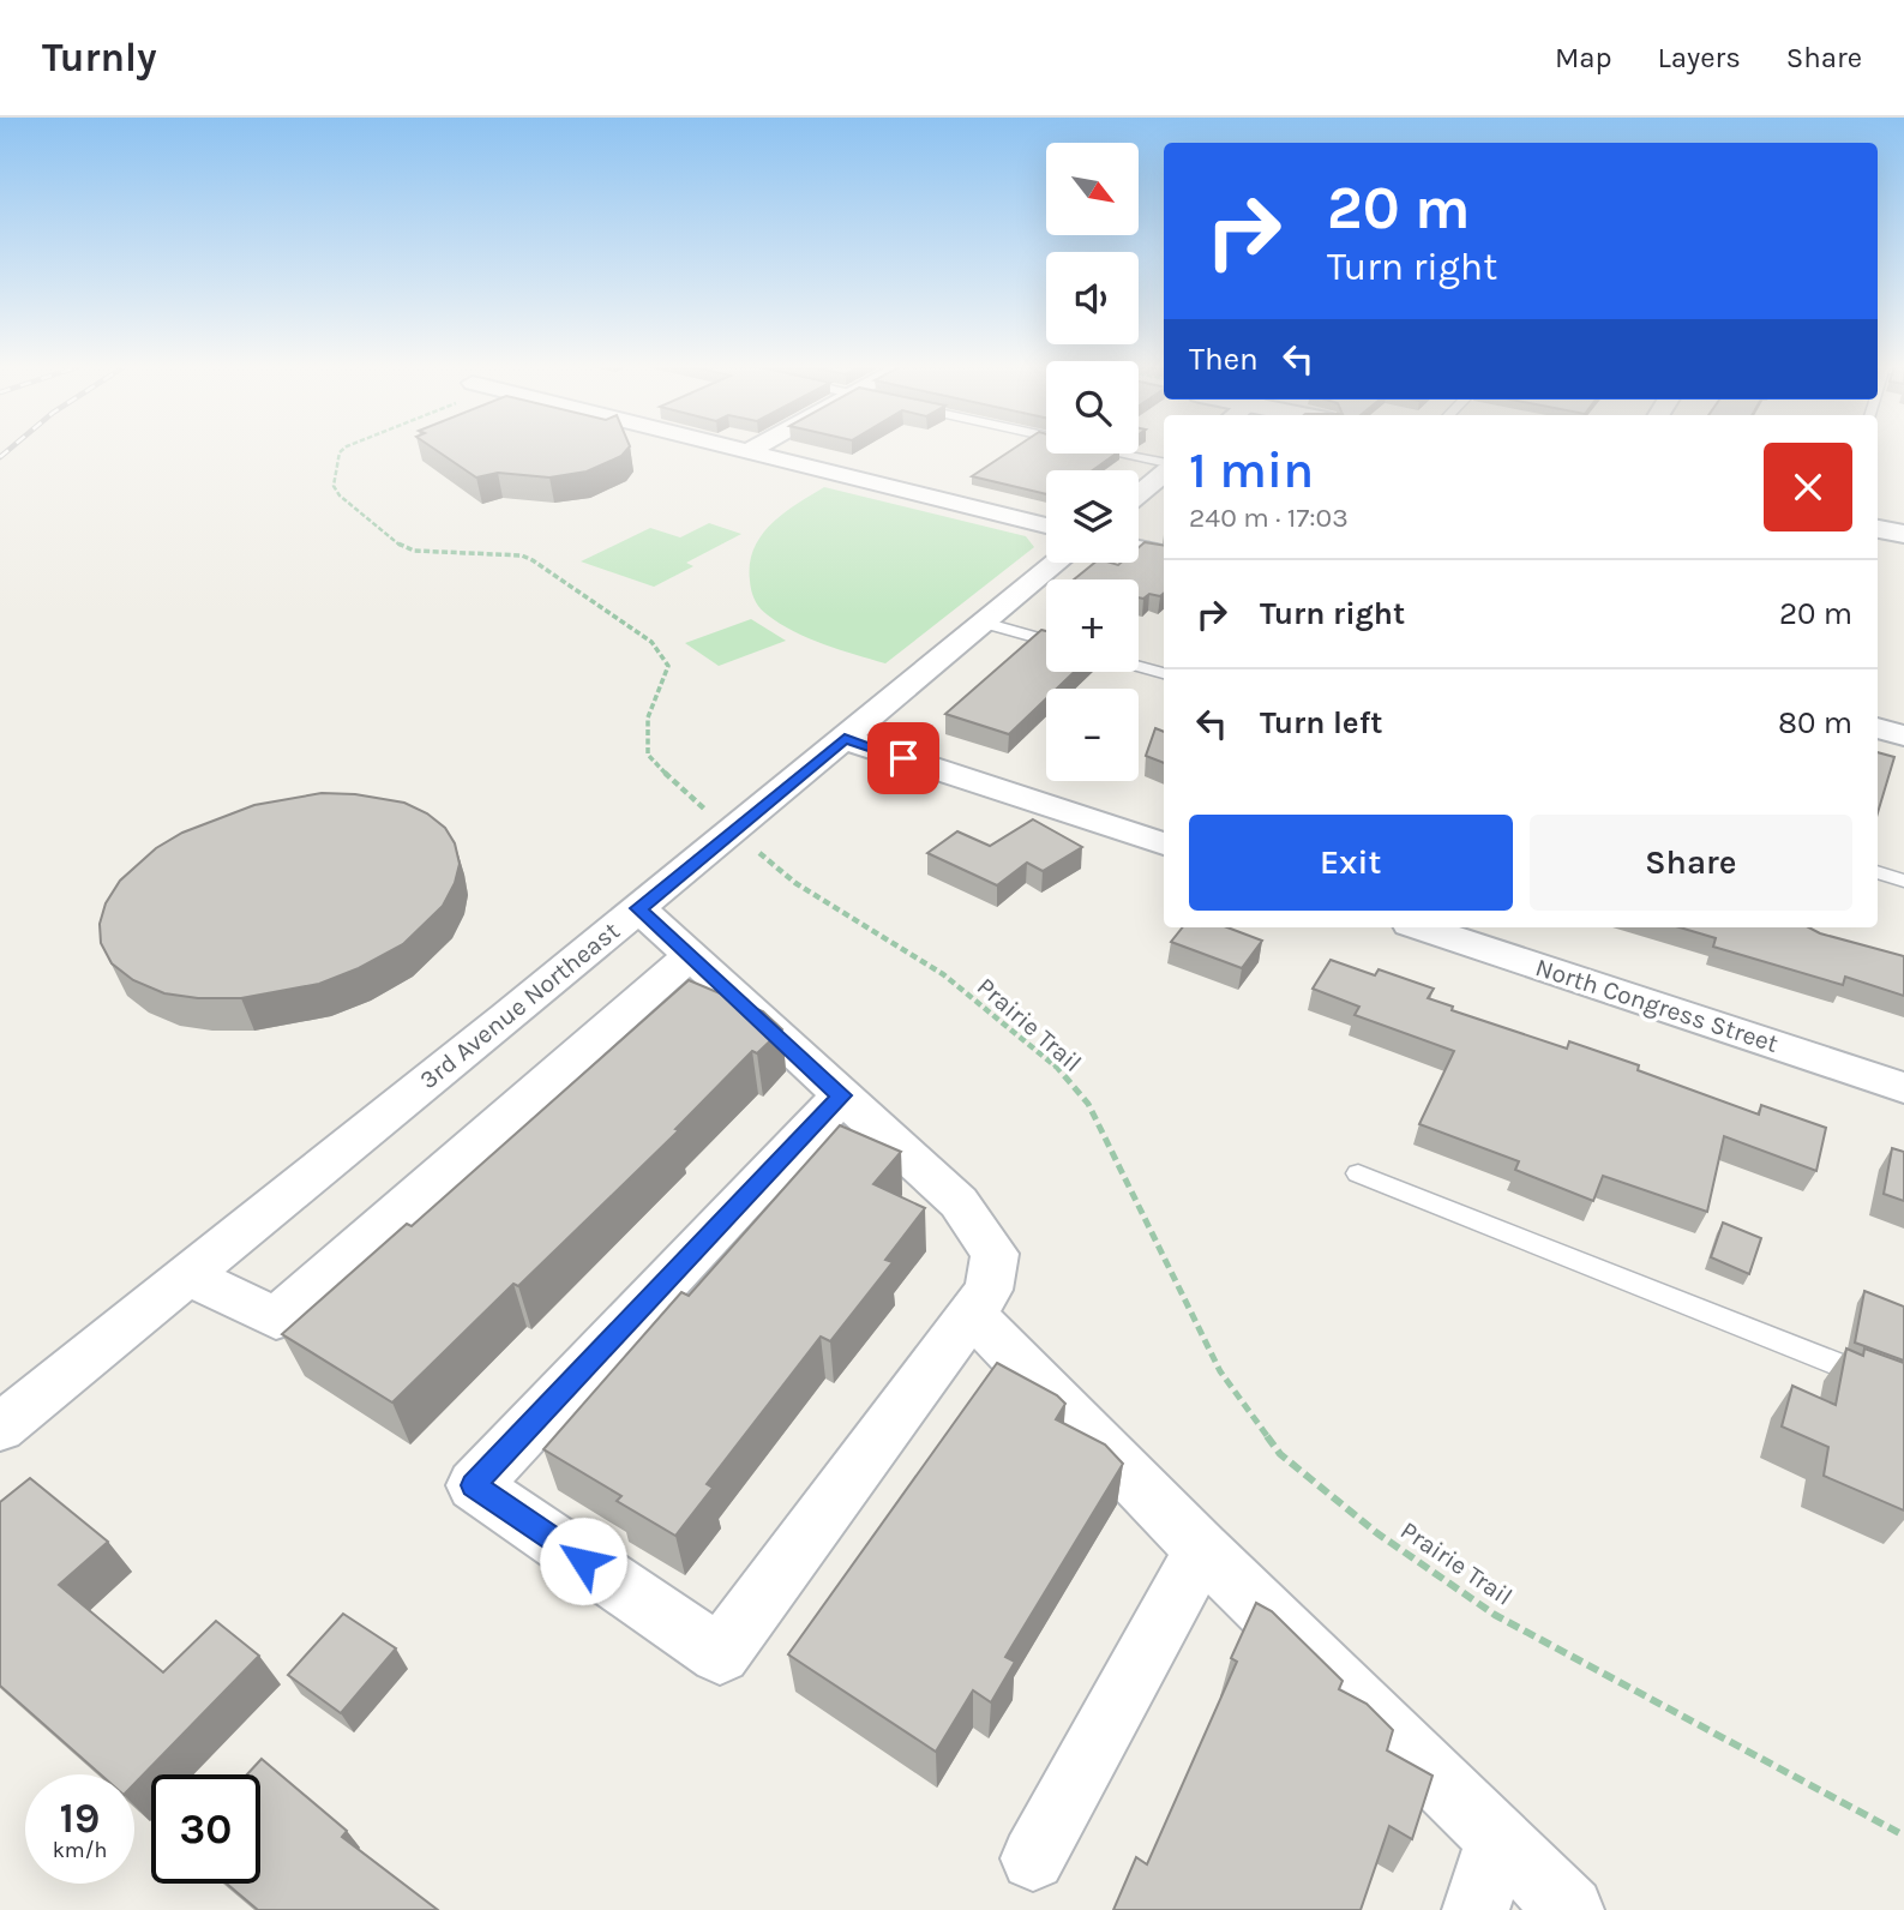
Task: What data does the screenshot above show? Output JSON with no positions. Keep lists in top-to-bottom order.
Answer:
{
  "streets": {
    "street": ["3rd Avenue Northeast", "North Congress Street"],
    "path": ["Prairie Trail"]
  },
  "crossings": [
    ["3rd Avenue Northeast", "Prairie Trail"]
  ],
  "north": "bottom right",
  "page": {
    "header": "Turnly",
    "nav": ["Map", "Layers", "Share"],
    "map_buttons": ["+", "−"],
    "turn": ["20 m", "Turn right"],
    "then": "Then",
    "heading": ["1 min", "240 m · 17:03"],
    "list": [
      {
        "name": "Turn right",
        "value": "20 m"
      },
      {
        "name": "Turn left",
        "value": "80 m"
      }
    ],
    "buttons": ["Exit", "Share"],
    "speed": "19 km/h",
    "limit": "30"
  }
}
